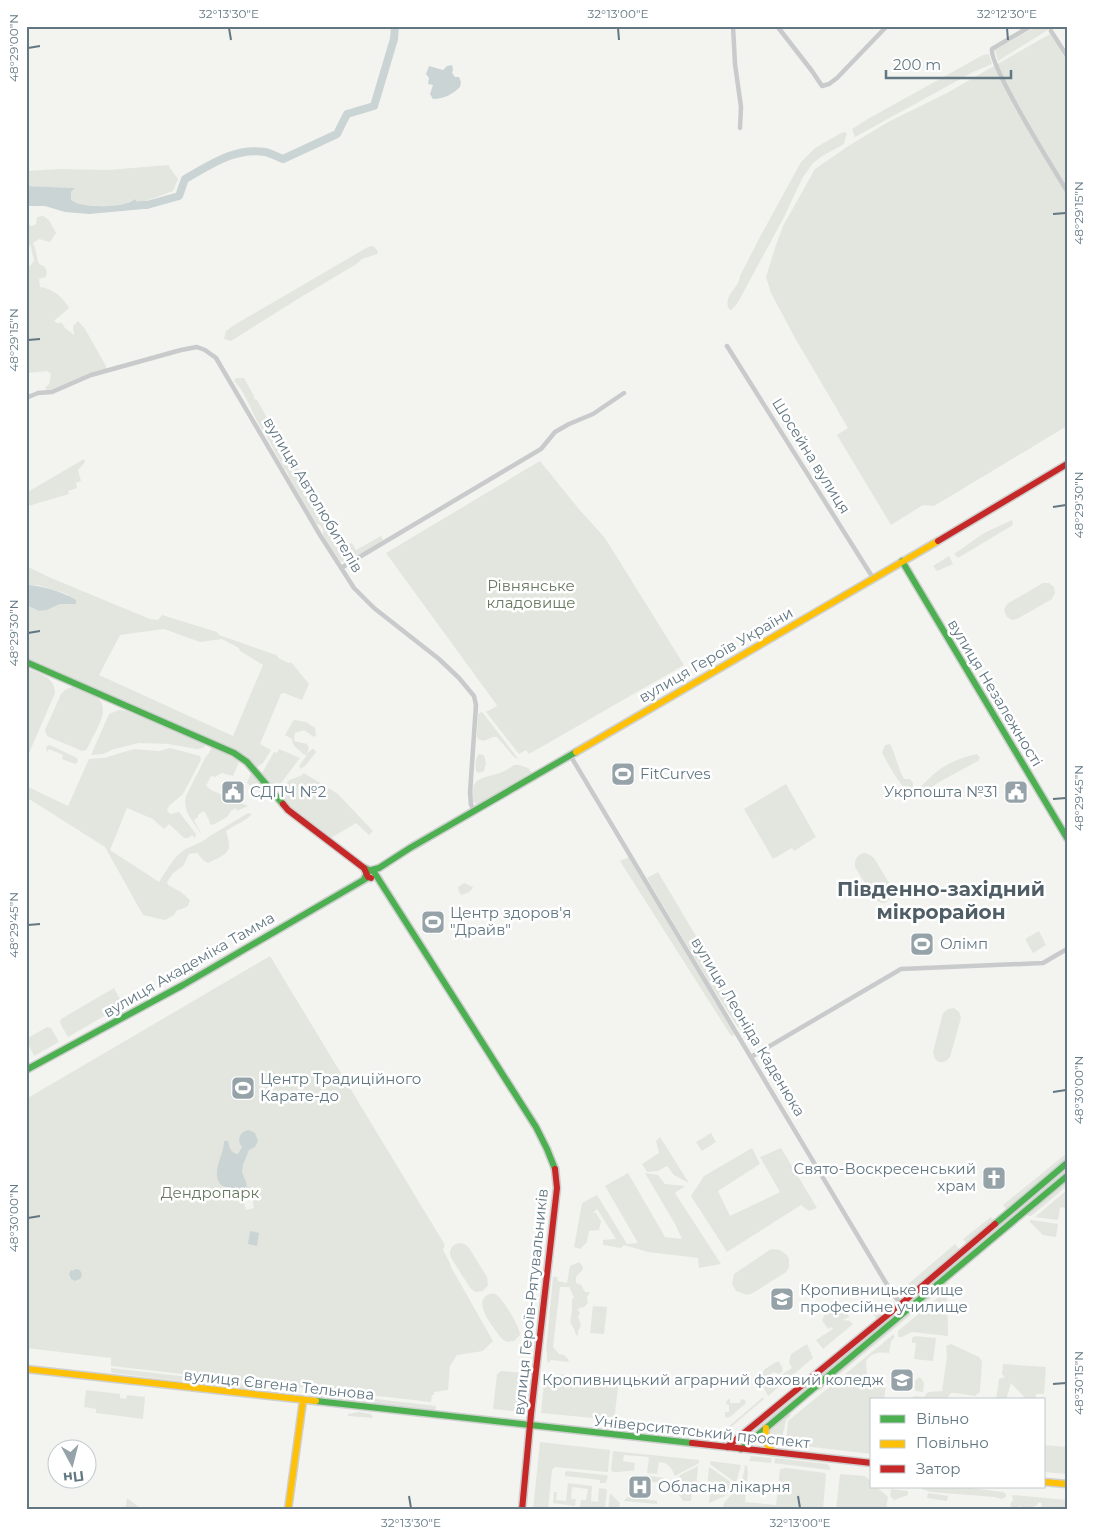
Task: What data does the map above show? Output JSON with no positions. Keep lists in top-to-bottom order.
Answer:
{
  "streets": {
    "main road": [
      "вулиця Героїв України",
      "вулиця Незалежності",
      "вулиця Академіка Тамма",
      "вулиця Героїв-Рятувальників",
      "вулиця Євгена Тельнова",
      "Університетський проспект"
    ],
    "street": ["Шосейна вулиця", "вулиця Автолюбителів", "вулиця Леоніда Каденюка"]
  },
  "crossings": [
    ["Шосейна вулиця", "вулиця Героїв України"],
    ["вулиця Автолюбителів", "вулиця Героїв України"],
    ["вулиця Героїв України", "вулиця Незалежності"],
    ["вулиця Героїв України", "вулиця Академіка Тамма"],
    ["вулиця Героїв України", "вулиця Леоніда Каденюка"],
    ["вулиця Героїв України", "вулиця Героїв-Рятувальників"],
    ["вулиця Академіка Тамма", "вулиця Героїв-Рятувальників"],
    ["вулиця Героїв-Рятувальників", "вулиця Євгена Тельнова"],
    ["вулиця Героїв-Рятувальників", "Університетський проспект"],
    ["вулиця Євгена Тельнова", "Університетський проспект"]
  ],
  "districts": ["Південно-західний мікрорайон"],
  "parks": ["Рівнянське кладовище", "Дендропарк"],
  "places": {
    "sports": [
      "FitCurves",
      "Центр здоров'я \"Драйв\"",
      "Олімп",
      "Центр Традиційного Карате-до"
    ],
    "public building": ["СДПЧ №2", "Укрпошта №31"],
    "church": ["Свято-Воскресенський храм"],
    "school or university": ["Кропивницьке вище професійне училище", "Кропивницький аграрний фаховий коледж"],
    "hospital": ["Обласна лікарня"]
  },
  "legend": ["Вільно", "Повільно", "Затор"],
  "scale_bar": "200 m",
  "north": "bottom",
  "coordinates": [
    "32°13'30\"E",
    "32°13'00\"E",
    "32°12'30\"E",
    "48°29'00\"N",
    "48°29'15\"N",
    "48°29'30\"N",
    "48°29'45\"N",
    "48°30'00\"N",
    "48°30'15\"N"
  ]
}
